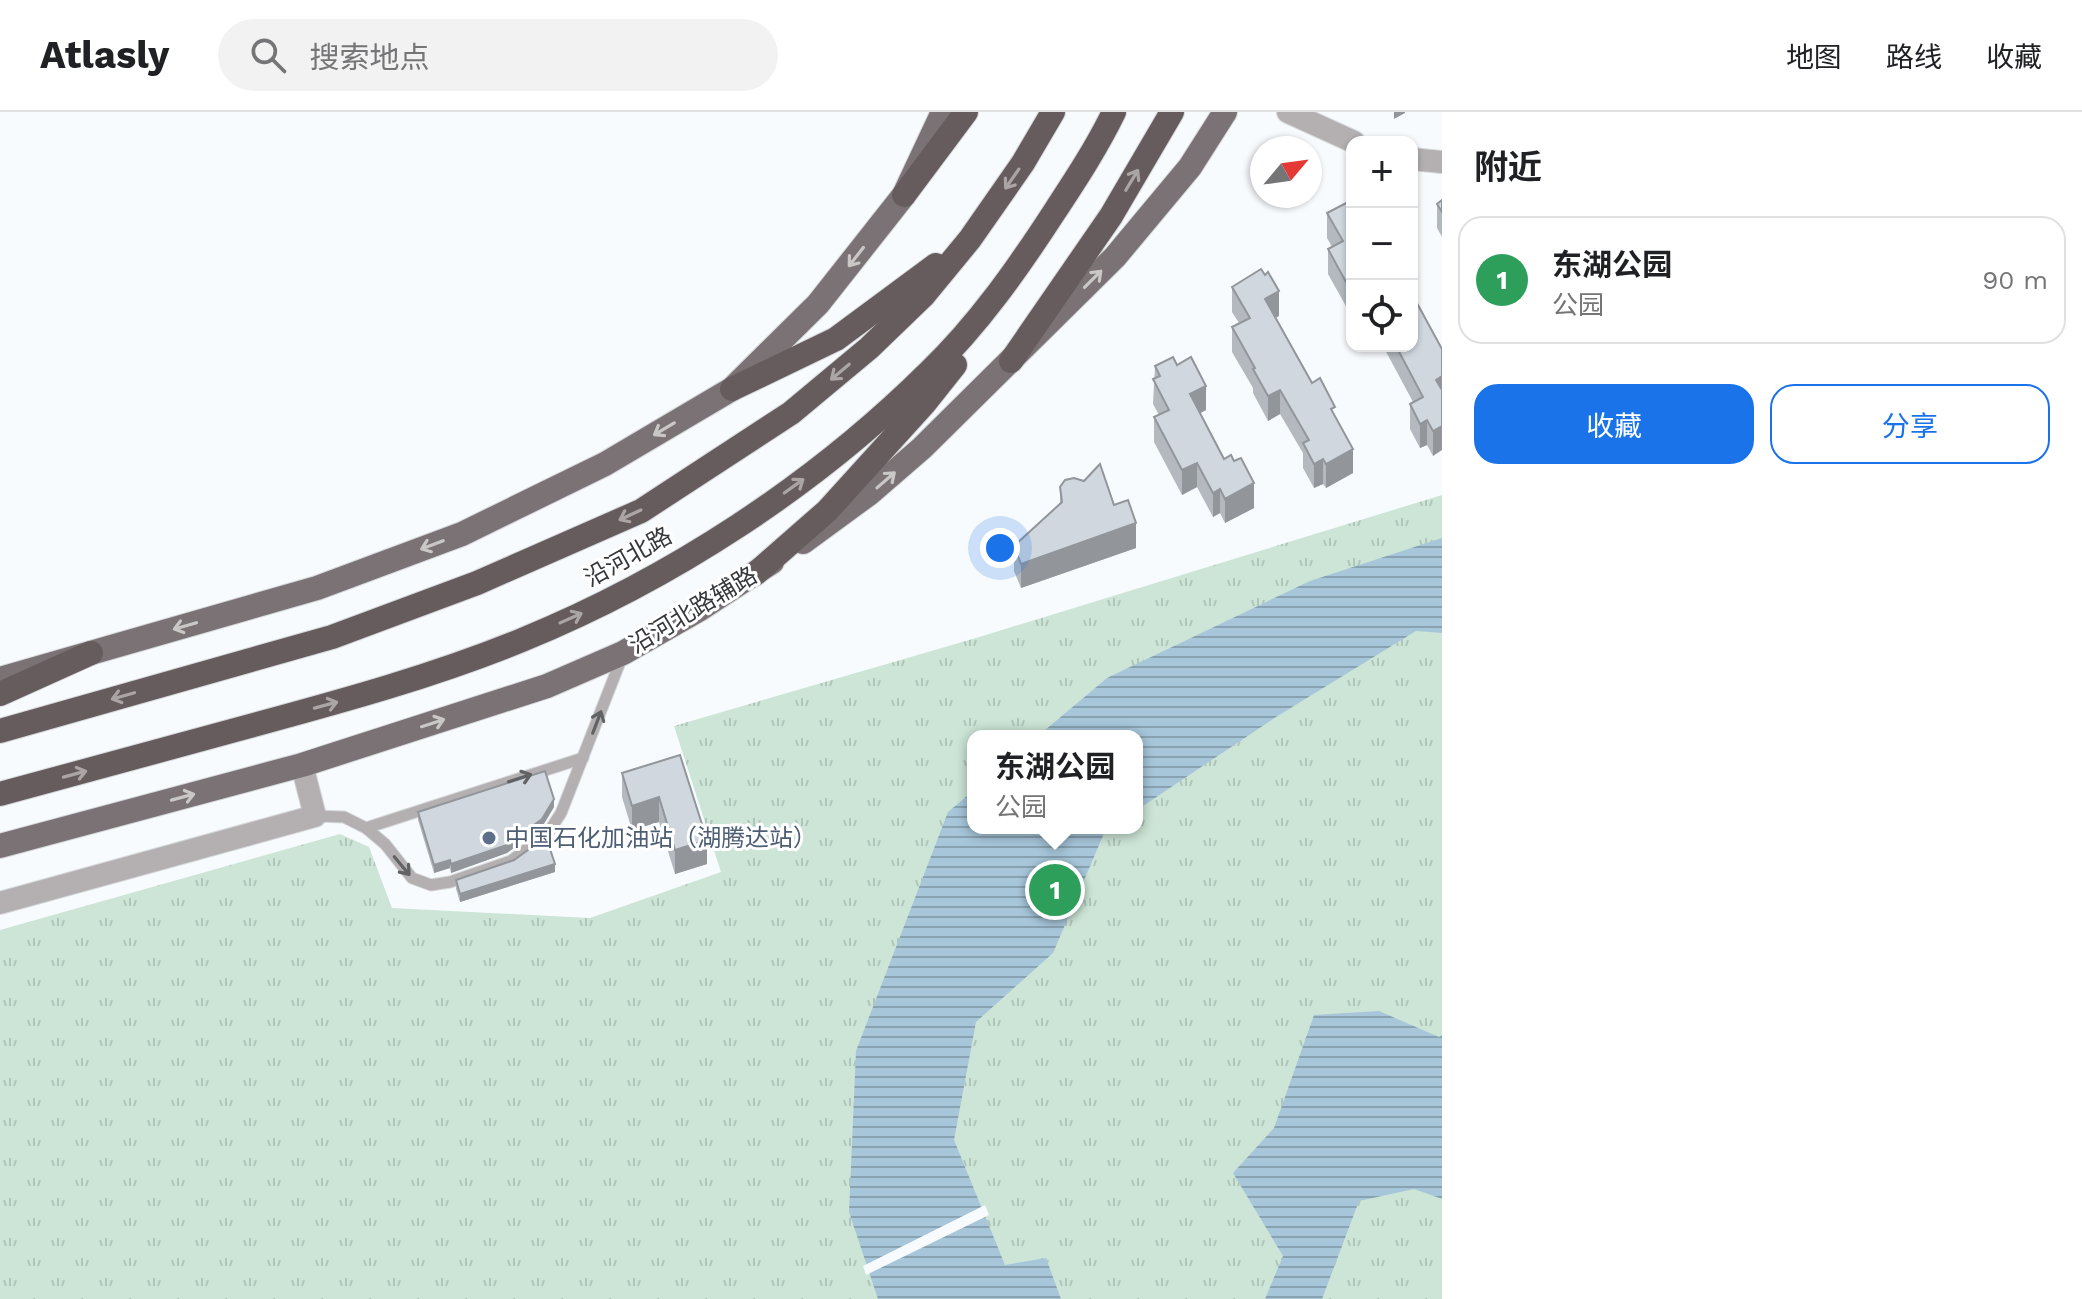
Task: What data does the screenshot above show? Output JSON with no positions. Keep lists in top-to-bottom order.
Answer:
{
  "streets": {
    "highway": ["沿河北路"],
    "main road": ["沿河北路辅路"]
  },
  "places": ["中国石化加油站（湖腾达站）"],
  "north": "top right",
  "page": {
    "header": "Atlasly",
    "search": "搜索地点",
    "nav": ["地图", "路线", "收藏"],
    "heading": "附近",
    "map_buttons": ["+", "−"],
    "list": [
      {
        "mark": "1",
        "name": "东湖公园",
        "note": "公园",
        "value": "90 m"
      }
    ],
    "buttons": ["收藏", "分享"],
    "popup": ["东湖公园", "公园"],
    "pins": "1"
  }
}
